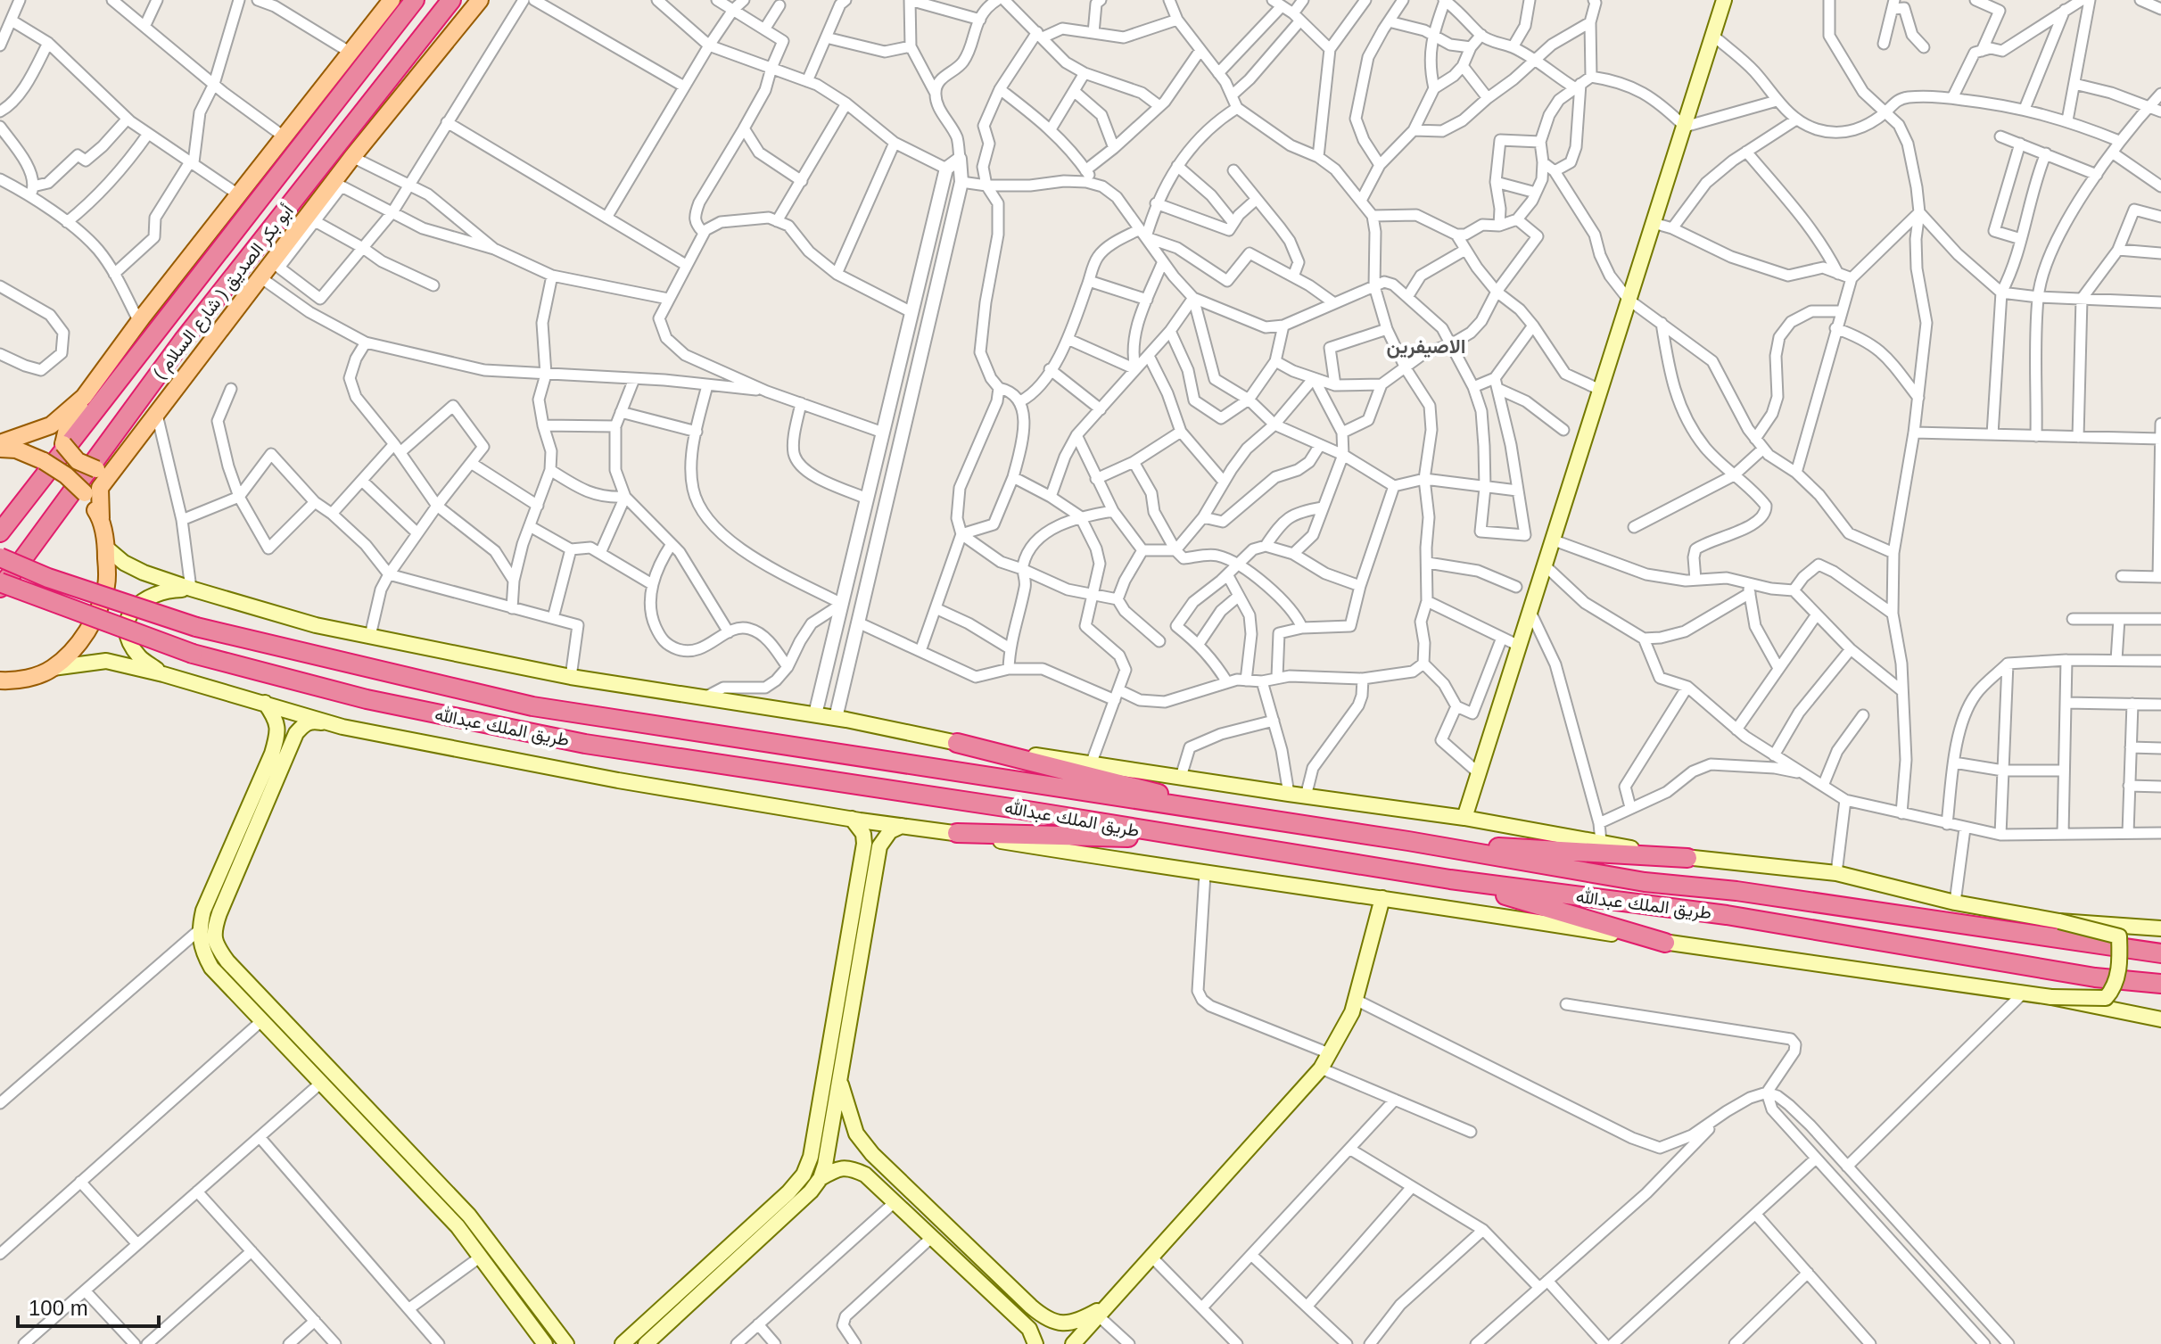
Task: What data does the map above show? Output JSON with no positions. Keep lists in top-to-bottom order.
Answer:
{
  "streets": {
    "highway": ["( شارع السلام ) أبو بكر الصديق", "طريق الملك عبدالله"]
  },
  "crossings": [
    ["( شارع السلام ) أبو بكر الصديق", "طريق الملك عبدالله"]
  ],
  "districts": ["الاصيفرين"],
  "scale_bar": "100 m"
}
